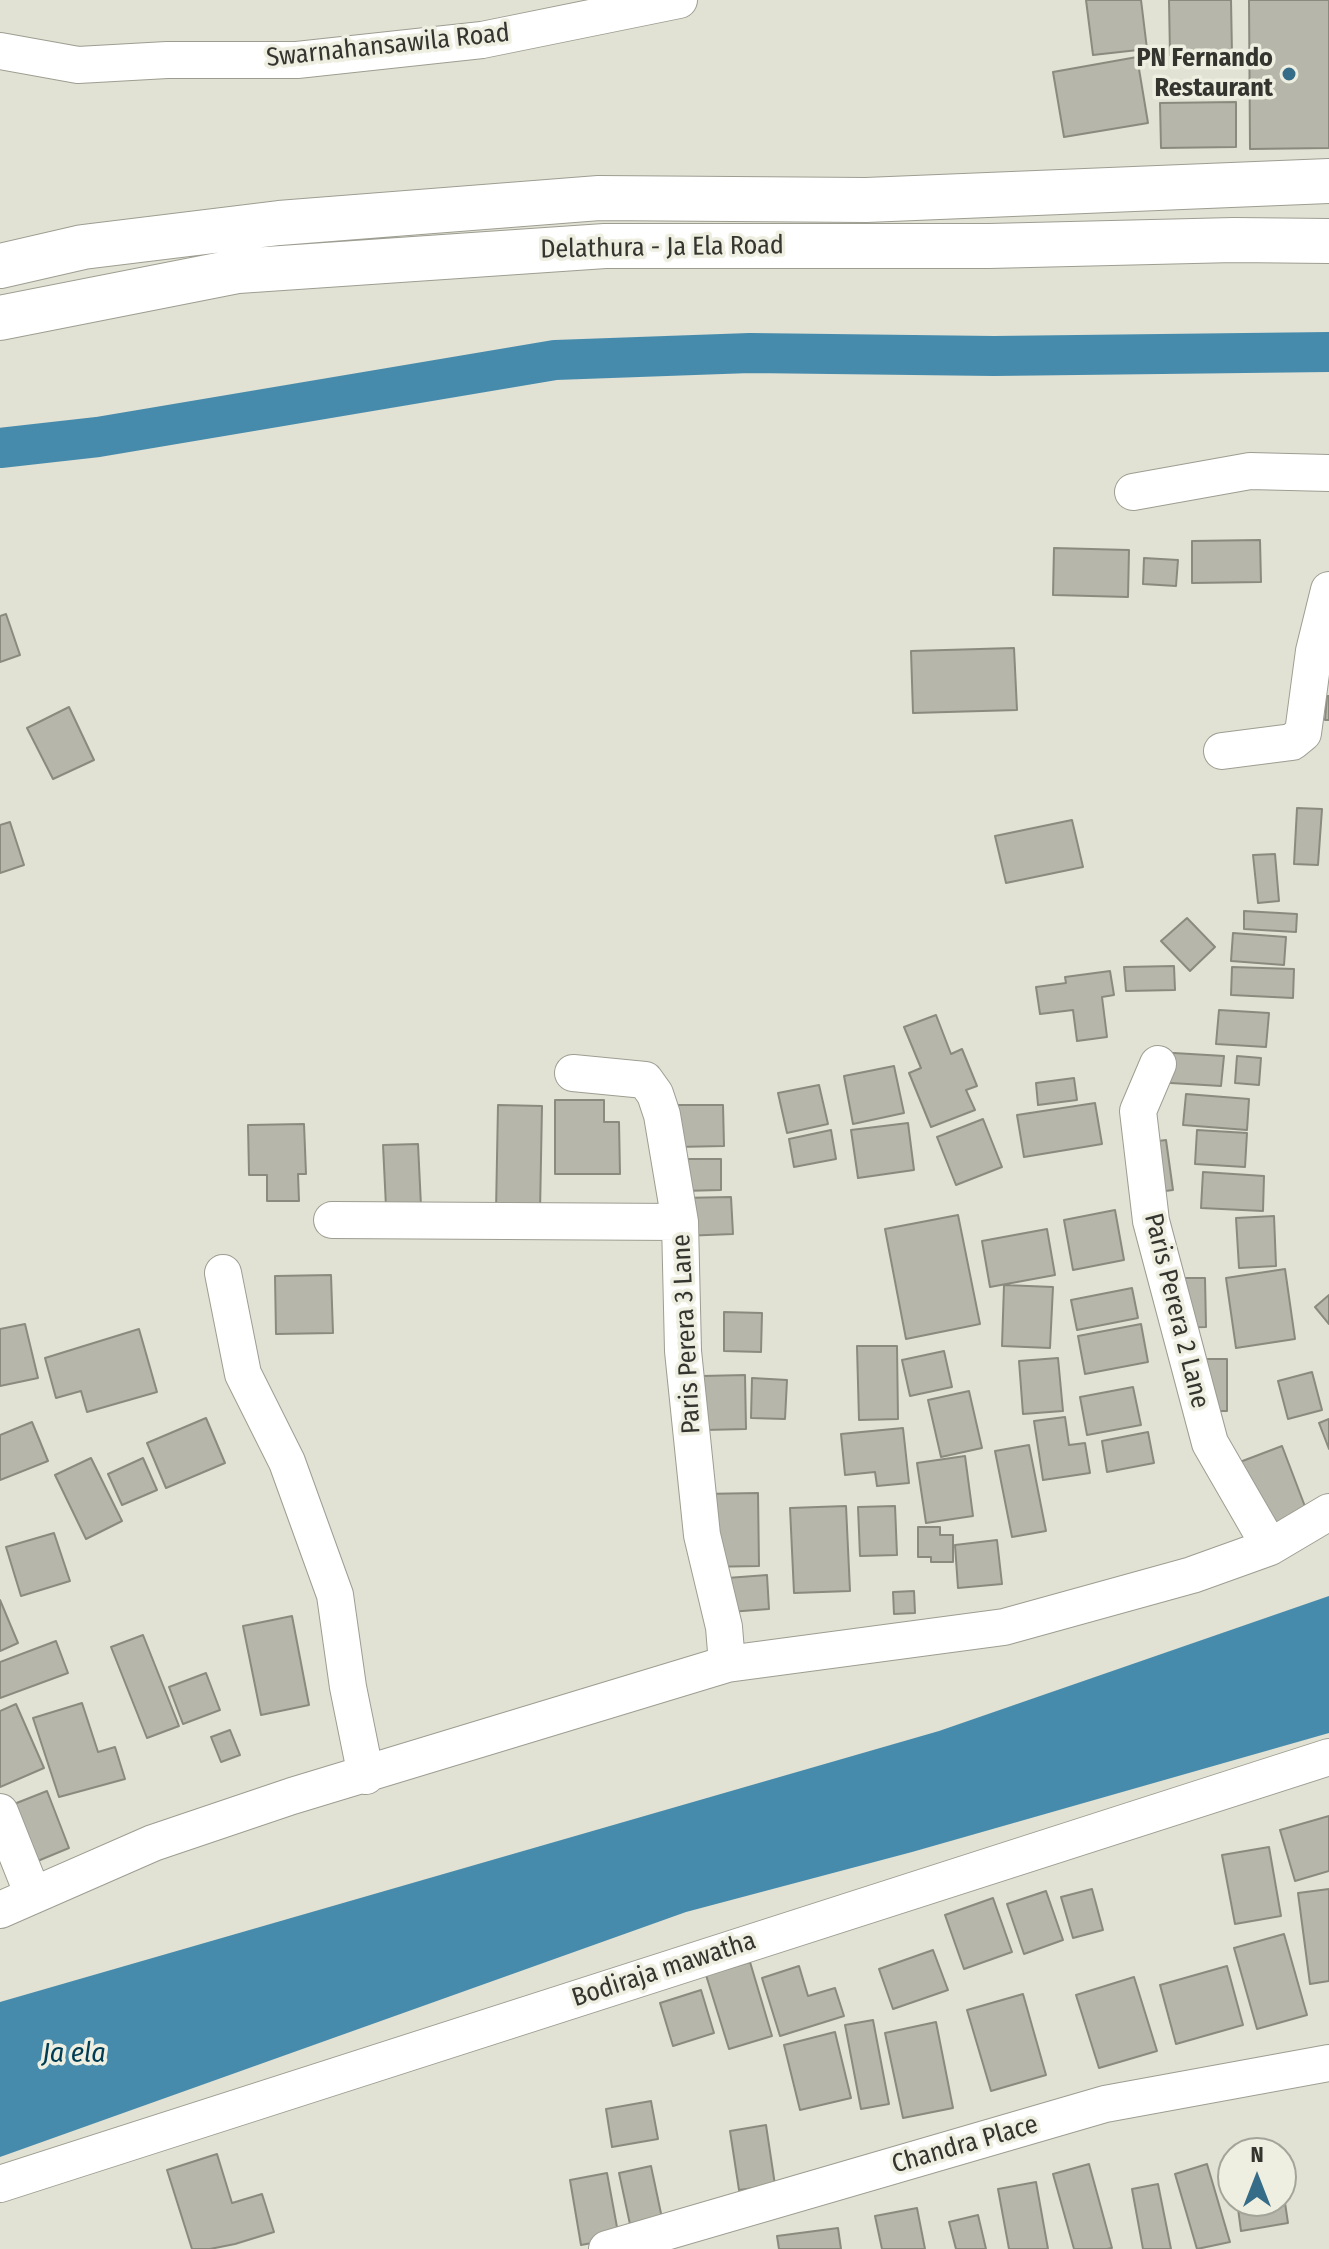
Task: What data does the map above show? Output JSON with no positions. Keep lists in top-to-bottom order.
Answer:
{
  "streets": {
    "main road": ["Delathura - Ja Ela Road"],
    "street": [
      "Swarnahansawila Road",
      "Paris Perera 2 Lane",
      "Paris Perera 3 Lane",
      "Bodiraja mawatha",
      "Chandra Place"
    ]
  },
  "water": ["Ja ela"],
  "places": ["PN Fernando Restaurant"],
  "north": "top"
}
